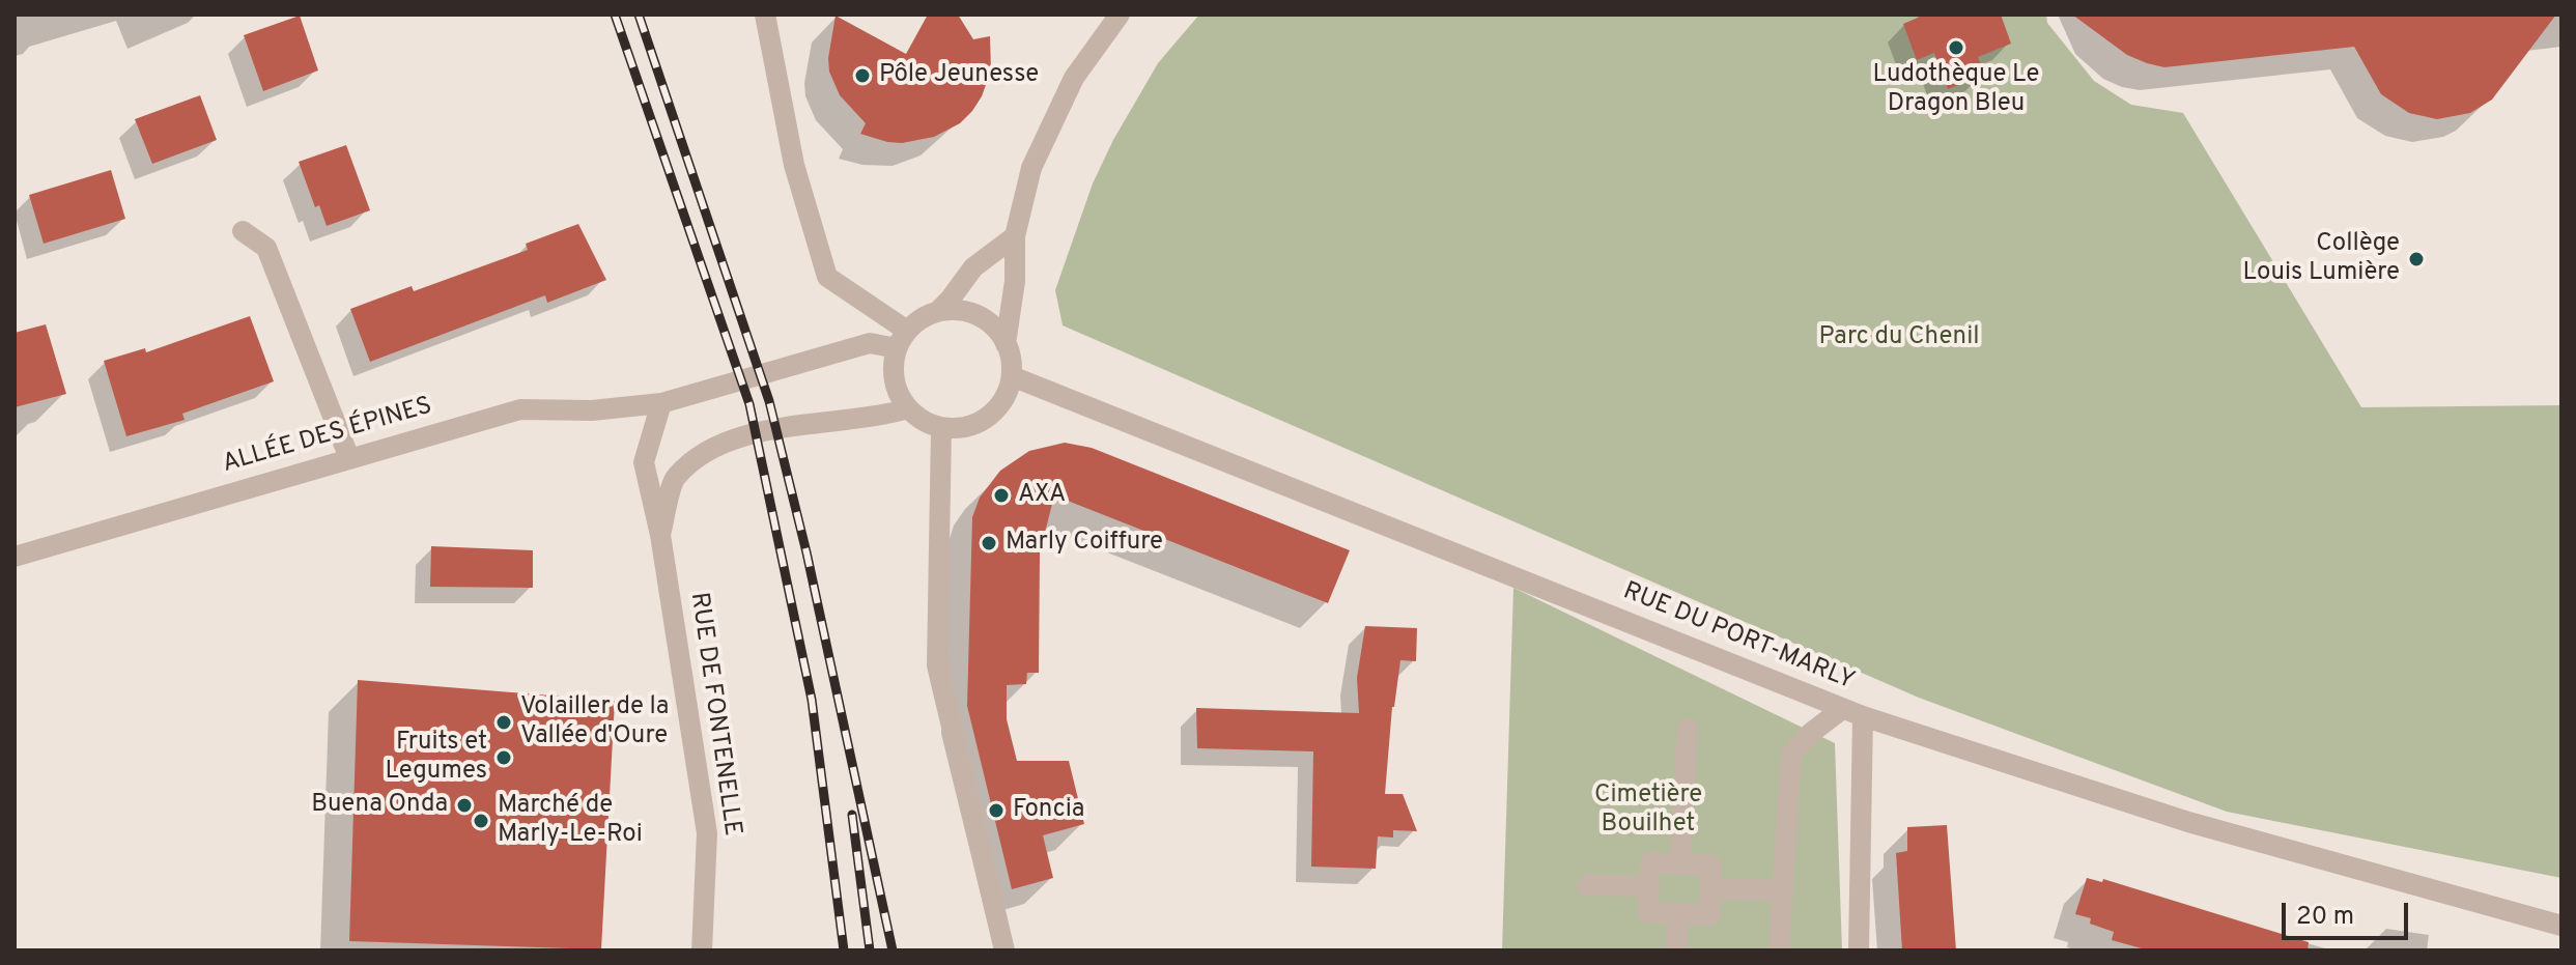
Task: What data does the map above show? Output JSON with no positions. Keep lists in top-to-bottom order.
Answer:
{
  "streets": {
    "street": ["ALLÉE DES ÉPINES", "RUE DU PORT-MARLY", "RUE DE FONTENELLE"]
  },
  "crossings": [
    ["ALLÉE DES ÉPINES", "RUE DU PORT-MARLY"],
    ["ALLÉE DES ÉPINES", "RUE DE FONTENELLE"]
  ],
  "parks": ["Parc du Chenil", "Cimetière Bouilhet"],
  "places": [
    "Ludothèque Le Dragon Bleu",
    "Pôle Jeunesse",
    "Collège Louis Lumière",
    "AXA",
    "Marly Coiffure",
    "Volailler de la Vallée d'Oure",
    "Fruits et Legumes",
    "Buena Onda",
    "Foncia",
    "Marché de Marly-Le-Roi"
  ],
  "scale_bar": "20 m"
}
